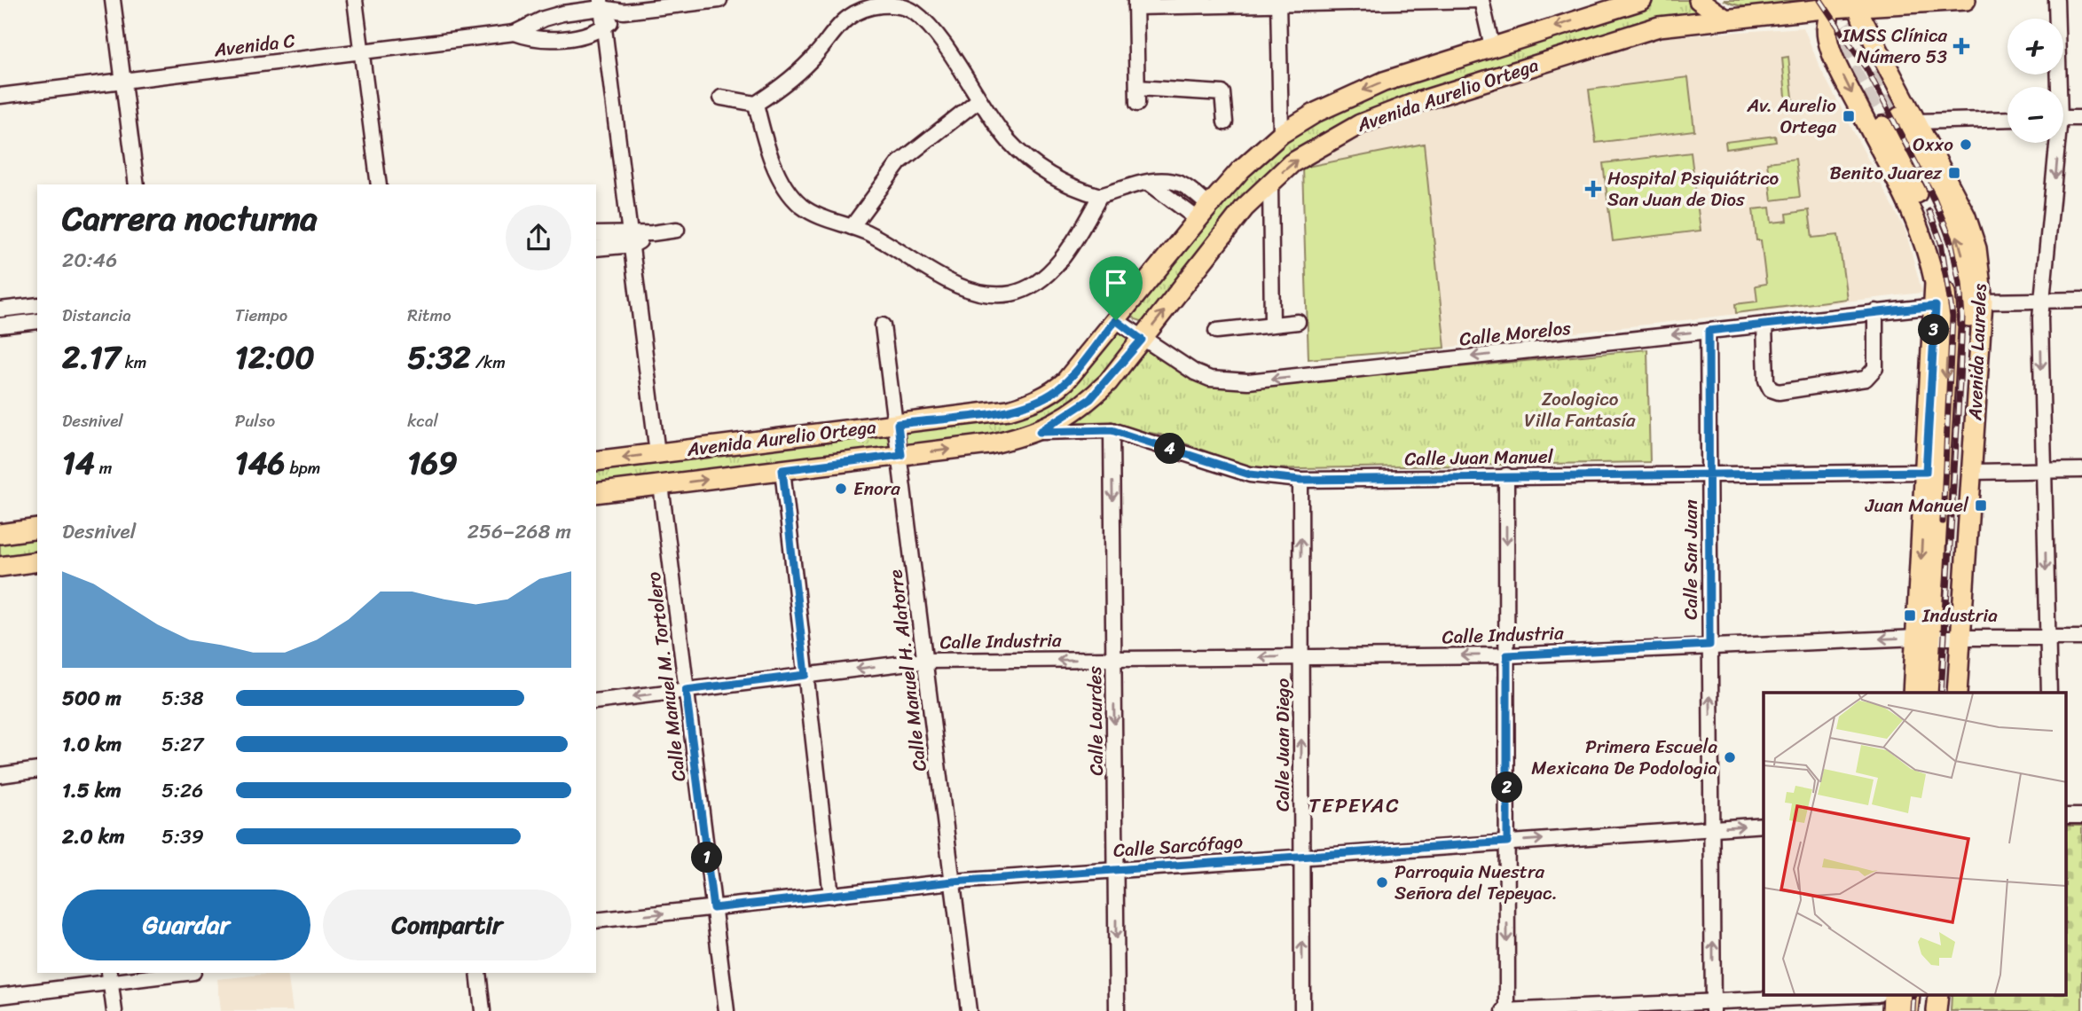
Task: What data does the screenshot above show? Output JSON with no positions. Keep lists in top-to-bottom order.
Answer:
{
  "streets": {
    "main road": ["Avenida Aurelio Ortega", "Avenida Laureles"],
    "street": [
      "Avenida C",
      "Calle Morelos",
      "Calle Juan Manuel",
      "Calle San Juan",
      "Calle Industria",
      "Calle Manuel H. Alatorre",
      "Calle Manuel M. Tortolero",
      "Calle Lourdes",
      "Calle Juan Diego",
      "Calle Sarcófago"
    ]
  },
  "crossings": [
    ["Avenida Aurelio Ortega", "Calle Morelos"],
    ["Avenida Aurelio Ortega", "Avenida Laureles"],
    ["Avenida Aurelio Ortega", "Calle Juan Manuel"],
    ["Avenida Aurelio Ortega", "Calle Manuel H. Alatorre"],
    ["Avenida Aurelio Ortega", "Calle Manuel M. Tortolero"],
    ["Calle Morelos", "Avenida Laureles"],
    ["Calle Morelos", "Calle San Juan"],
    ["Avenida Laureles", "Calle Juan Manuel"],
    ["Avenida Laureles", "Calle Industria"],
    ["Calle Juan Manuel", "Calle San Juan"],
    ["Calle Juan Manuel", "Calle Lourdes"],
    ["Calle Juan Manuel", "Calle Juan Diego"],
    ["Calle San Juan", "Calle Industria"],
    ["Calle San Juan", "Calle Sarcófago"],
    ["Calle Industria", "Calle Manuel H. Alatorre"],
    ["Calle Industria", "Calle Manuel M. Tortolero"],
    ["Calle Industria", "Calle Lourdes"],
    ["Calle Industria", "Calle Juan Diego"],
    ["Calle Manuel H. Alatorre", "Calle Sarcófago"],
    ["Calle Manuel M. Tortolero", "Calle Sarcófago"],
    ["Calle Lourdes", "Calle Sarcófago"],
    ["Calle Juan Diego", "Calle Sarcófago"]
  ],
  "one_way": [
    "Calle Morelos",
    "Calle San Juan",
    "Calle Industria",
    "Calle Lourdes",
    "Calle Juan Diego"
  ],
  "districts": ["TEPEYAC"],
  "parks": ["Zoologico Villa Fantasía"],
  "places": {
    "health": ["IMSS Clínica Número 53", "Hospital Psiquiátrico San Juan de Dios"],
    "transit": [
      "Av. Aurelio Ortega",
      "Benito Juarez",
      "Juan Manuel",
      "Industria"
    ],
    "other": [
      "Oxxo",
      "Enora",
      "Primera Escuela Mexicana De Podologia",
      "Parroquia Nuestra Señora del Tepeyac."
    ]
  },
  "page": {
    "map_buttons": ["+", "−"],
    "heading": ["Carrera nocturna", "20:46"],
    "stats": [
      ["Distancia", "2.17 km"],
      ["Tiempo", "12:00"],
      ["Ritmo", "5:32 /km"],
      ["Desnivel", "14 m"],
      ["Pulso", "146 bpm"],
      ["kcal", "169"]
    ],
    "pins": [
      "3",
      "4",
      "2",
      "1"
    ],
    "chart": ["Desnivel", "256–268 m"],
    "list": [
      {
        "name": "500 m",
        "note": "5:38"
      },
      {
        "name": "1.0 km",
        "note": "5:27"
      },
      {
        "name": "1.5 km",
        "note": "5:26"
      },
      {
        "name": "2.0 km",
        "note": "5:39"
      }
    ],
    "buttons": ["Guardar", "Compartir"]
  }
}
